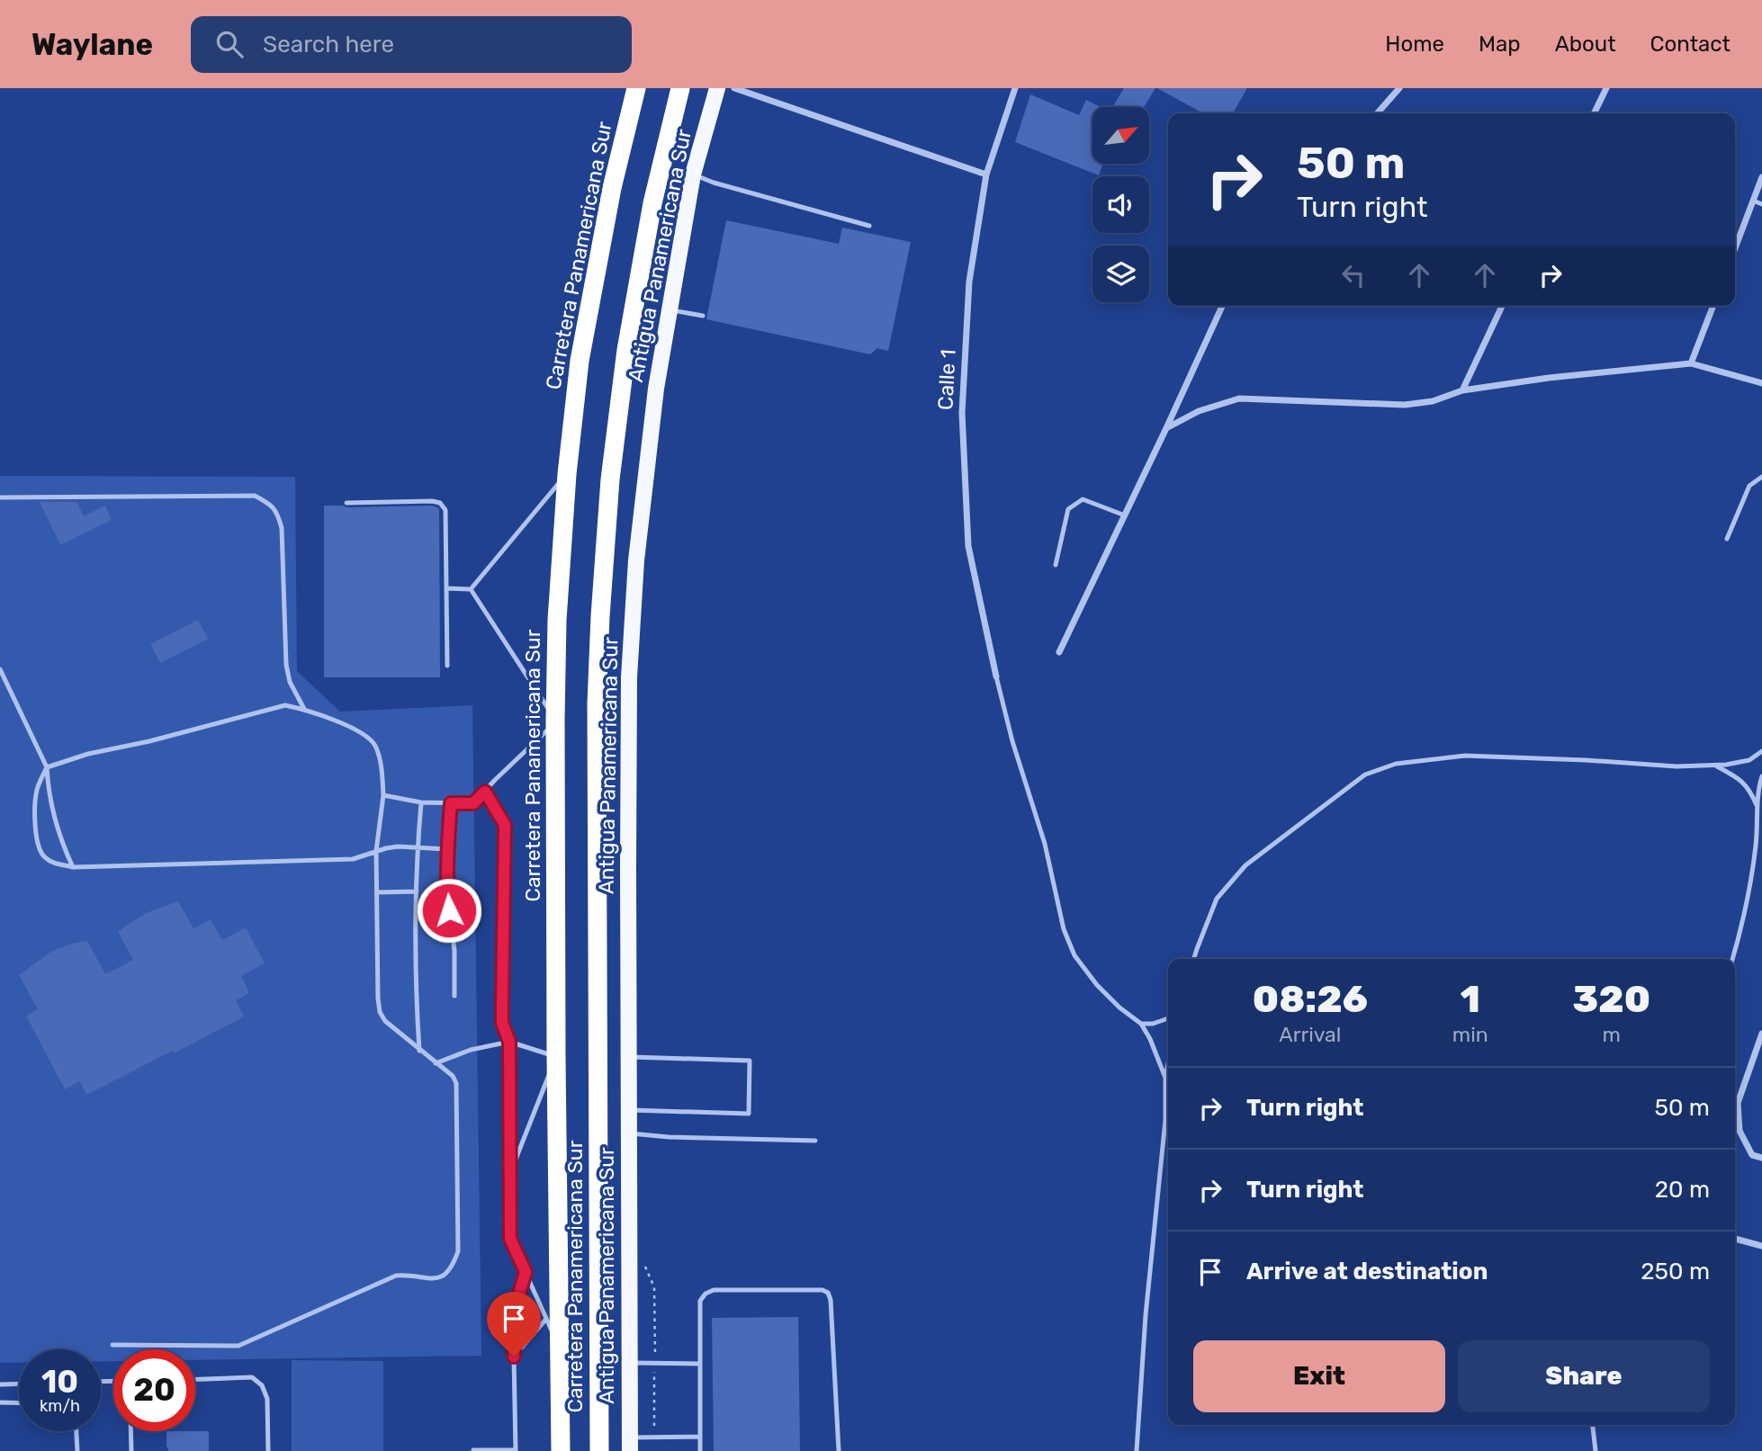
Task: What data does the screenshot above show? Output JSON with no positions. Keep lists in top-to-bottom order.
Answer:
{
  "streets": {
    "highway": ["Carretera Panamericana Sur"],
    "main road": ["Antigua Panamericana Sur"],
    "street": ["Calle 1"]
  },
  "north": "top right",
  "page": {
    "header": "Waylane",
    "search": "Search here",
    "nav": [
      "Home",
      "Map",
      "About",
      "Contact"
    ],
    "turn": ["50 m", "Turn right"],
    "eta": [
      "08:26",
      "Arrival",
      "1",
      "min",
      "320",
      "m"
    ],
    "list": [
      {
        "name": "Turn right",
        "value": "50 m"
      },
      {
        "name": "Turn right",
        "value": "20 m"
      },
      {
        "name": "Arrive at destination",
        "value": "250 m"
      }
    ],
    "buttons": ["Exit", "Share"],
    "speed": "10 km/h",
    "limit": "20"
  }
}
